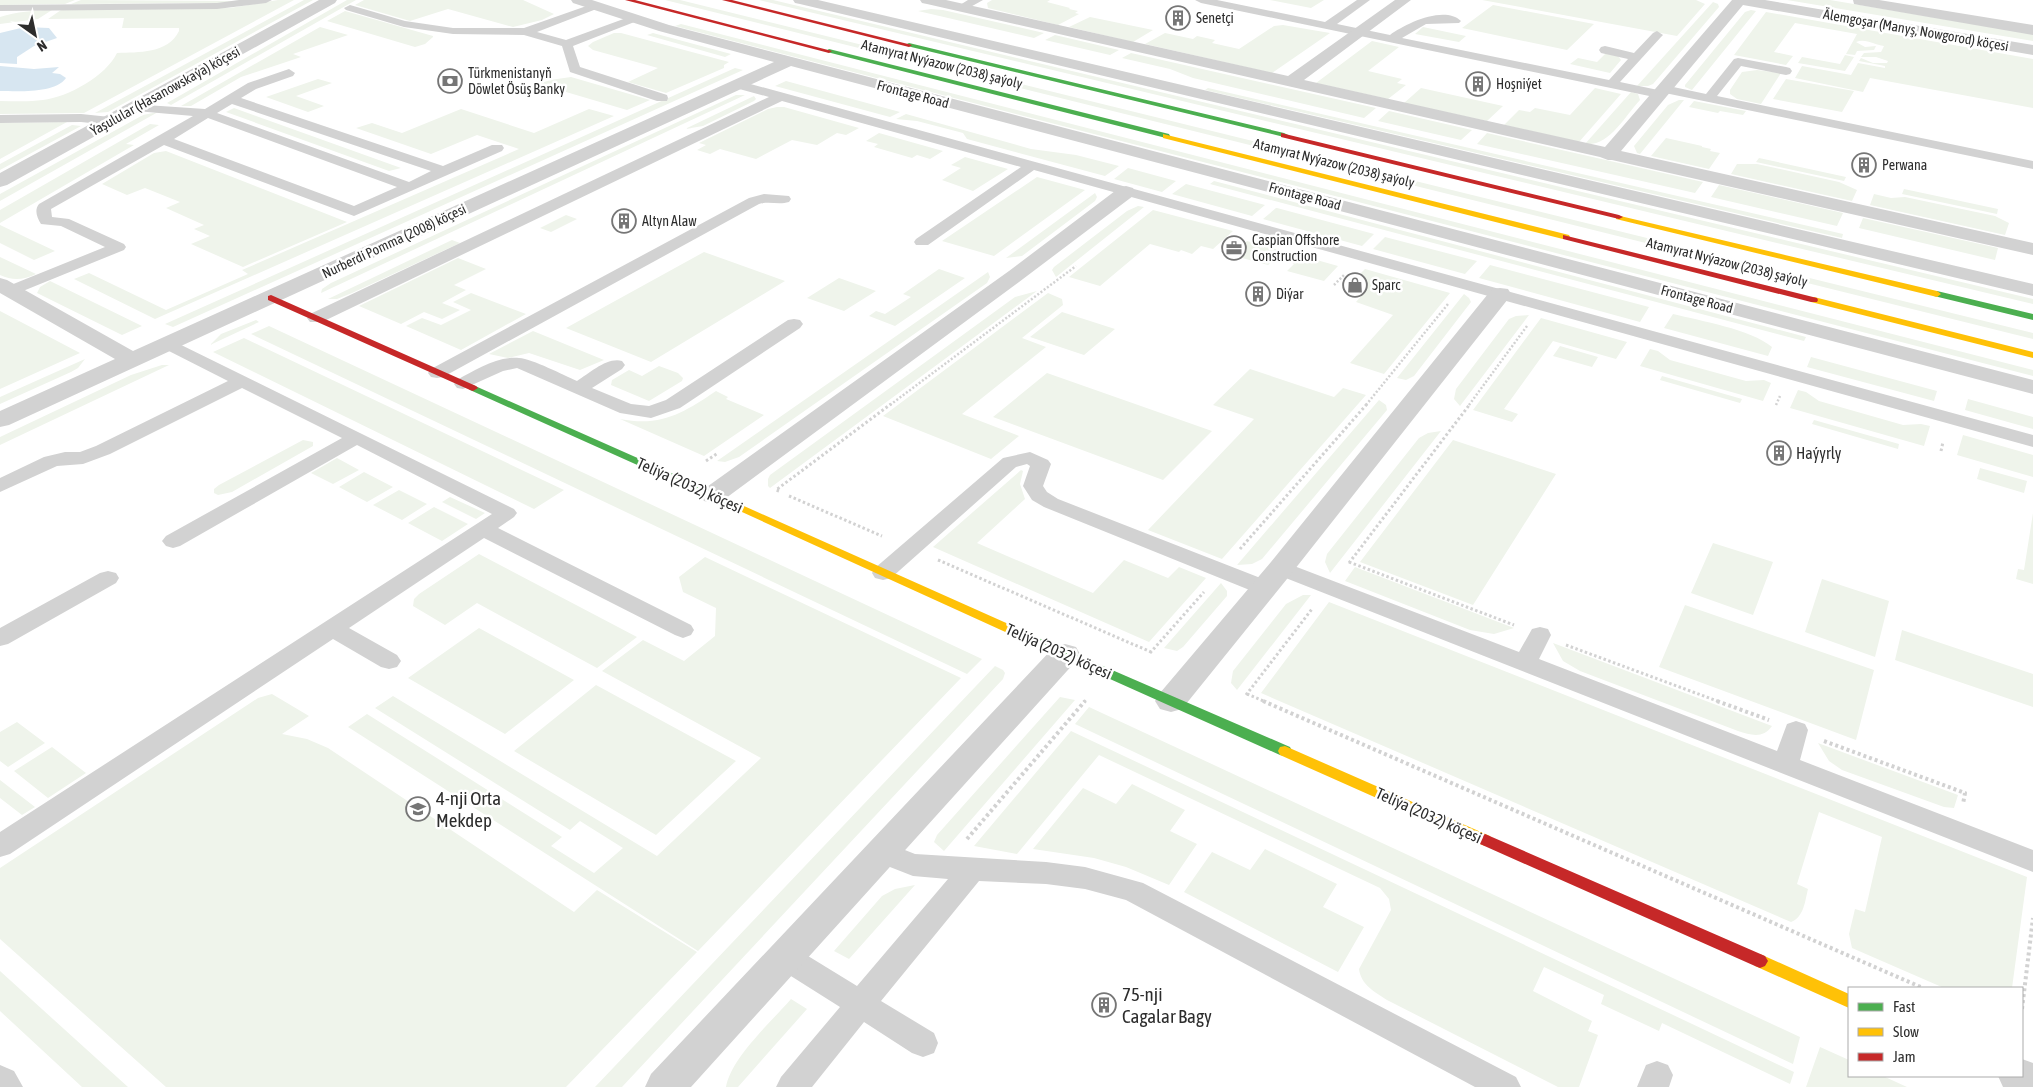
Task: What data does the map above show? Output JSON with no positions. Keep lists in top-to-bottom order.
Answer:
{
  "streets": {
    "main road": ["Atamyrat Nyýazow (2038) şaýoly", "Teliýa (2032) köçesi"],
    "street": [
      "Älemgoşar (Manyş, Nowgorod) köçesi",
      "Ýaşulular (Hasanowskaýa) köçesi",
      "Frontage Road",
      "Nurberdi Pomma (2008) köçesi"
    ]
  },
  "crossings": [
    ["Frontage Road", "Nurberdi Pomma (2008) köçesi"],
    ["Nurberdi Pomma (2008) köçesi", "Teliýa (2032) köçesi"]
  ],
  "places": {
    "building": [
      "Senetçi",
      "Hoşniýet",
      "Perwana",
      "Altyn Alaw",
      "Diýar",
      "Haýyrly",
      "75-nji Cagalar Bagy"
    ],
    "bank": ["Türkmenistanyň Döwlet Ösüş Banky"],
    "office": ["Caspian Offshore Construction"],
    "shop": ["Sparc"],
    "school or university": ["4-nji Orta Mekdep"]
  },
  "legend": ["Fast", "Slow", "Jam"],
  "north": "bottom right"
}
